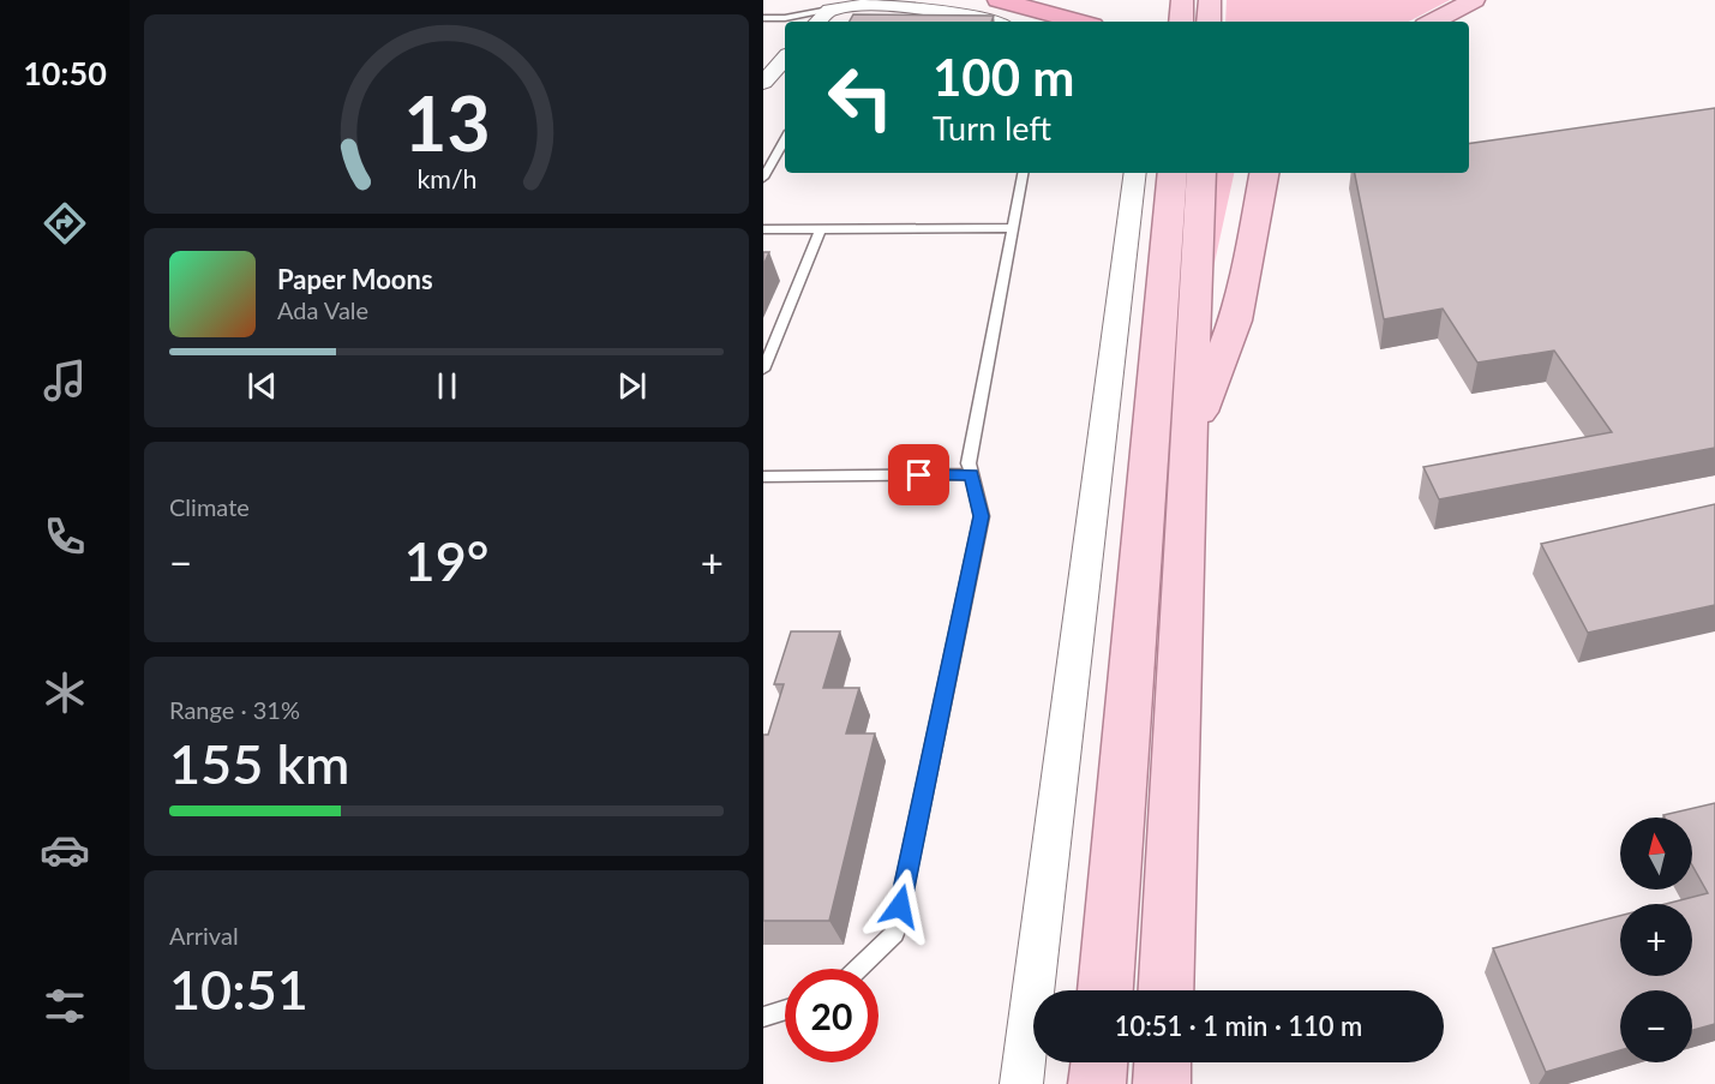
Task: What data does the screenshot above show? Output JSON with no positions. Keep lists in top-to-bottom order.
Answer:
{
  "north": "top",
  "page": {
    "tabs": "10:50",
    "turn": ["100 m", "Turn left"],
    "song": ["Paper Moons", "Ada Vale"],
    "tile": [
      "Climate",
      ["Range · 31%", "155 km"],
      ["Arrival", "10:51"]
    ],
    "heat": ["−", "19°", "+"],
    "map_buttons": ["+", "−"],
    "limit": "20",
    "trip": "10:51 · 1 min · 110 m",
    "gauge": ["13", "km/h"]
  }
}
